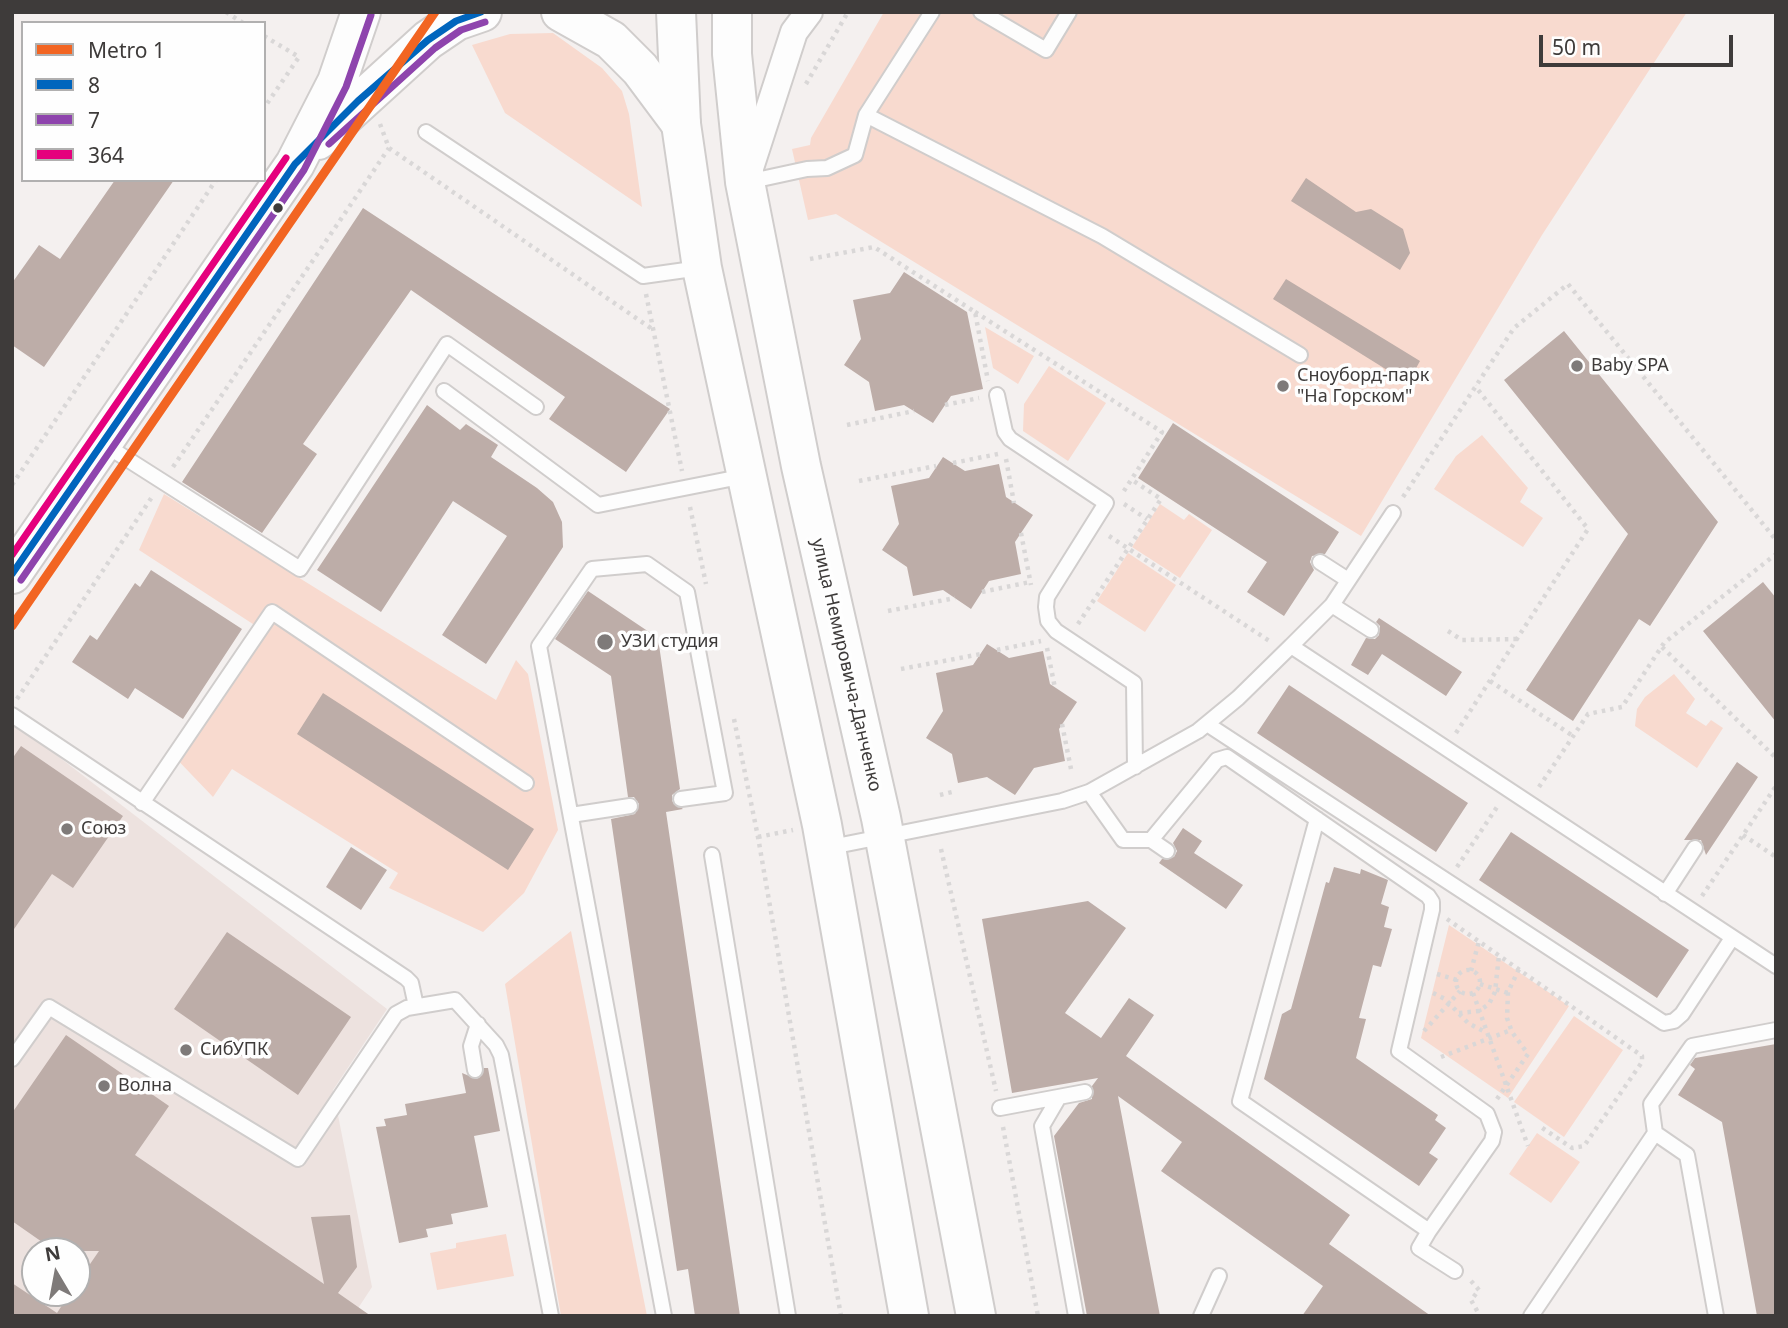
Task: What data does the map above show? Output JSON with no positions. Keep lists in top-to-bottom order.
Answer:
{
  "streets": {
    "main road": ["улица Немировича-Данченко"]
  },
  "places": [
    "Baby SPA",
    "Сноуборд-парк \"На Горском\"",
    "УЗИ студия",
    "Союз",
    "СибУПК",
    "Волна"
  ],
  "lines": [
    "metro line 1",
    "transit line 8",
    "transit line 7",
    "transit line 364"
  ],
  "legend": [
    "Metro 1",
    "8",
    "7",
    "364"
  ],
  "scale_bar": "50 m",
  "north": "top"
}
